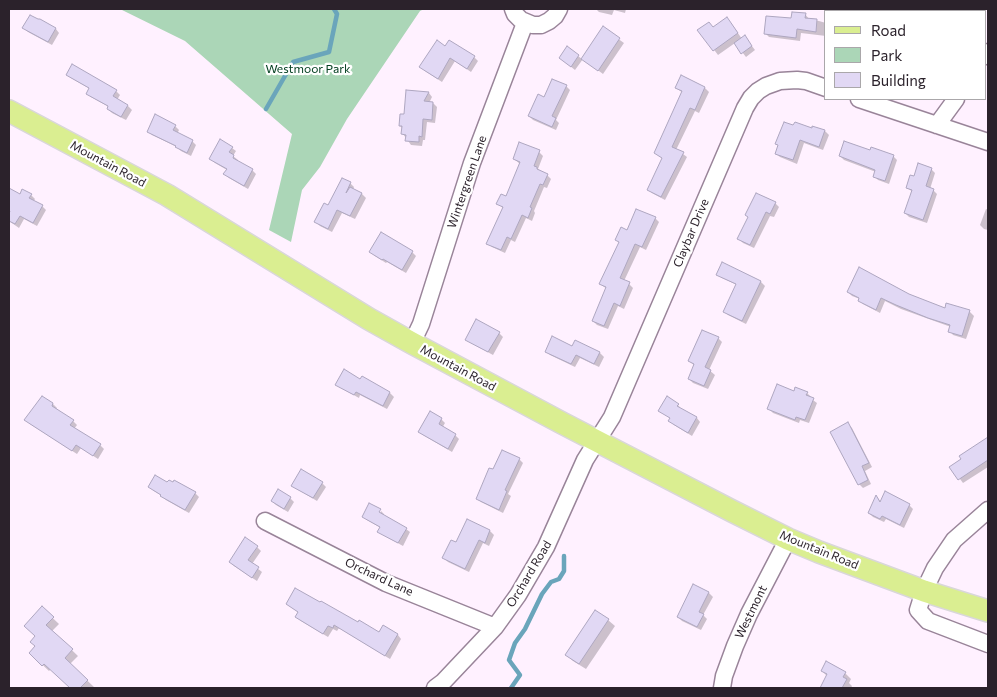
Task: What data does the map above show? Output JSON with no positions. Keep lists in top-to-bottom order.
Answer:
{
  "streets": {
    "main road": ["Mountain Road"],
    "street": [
      "Wintergreen Lane",
      "Claybar Drive",
      "Orchard Road",
      "Orchard Lane",
      "Westmont"
    ]
  },
  "crossings": [
    ["Mountain Road", "Wintergreen Lane"],
    ["Mountain Road", "Claybar Drive"],
    ["Mountain Road", "Orchard Road"],
    ["Mountain Road", "Westmont"],
    ["Claybar Drive", "Orchard Road"],
    ["Orchard Road", "Orchard Lane"]
  ],
  "parks": ["Westmoor Park"],
  "legend": ["Road", "Park", "Building"]
}
